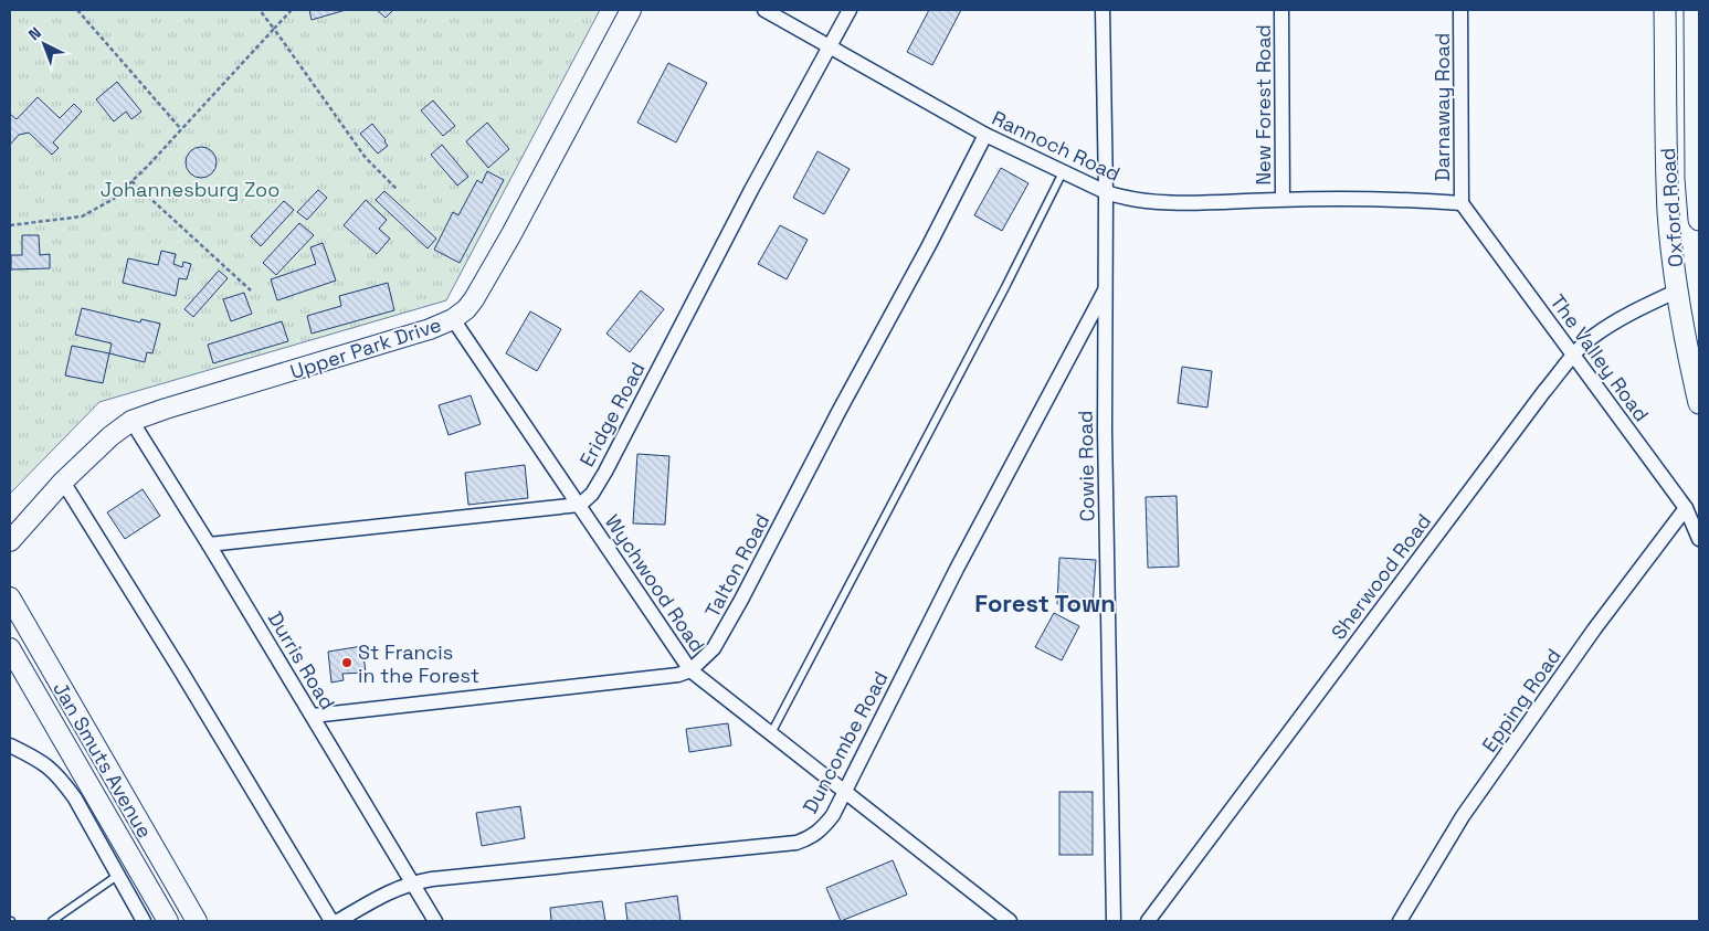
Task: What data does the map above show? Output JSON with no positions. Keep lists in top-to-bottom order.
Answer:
{
  "streets": {
    "main road": ["Oxford Road", "Upper Park Drive", "Jan Smuts Avenue"],
    "street": [
      "New Forest Road",
      "Darnaway Road",
      "Rannoch Road",
      "The Valley Road",
      "Eridge Road",
      "Cowie Road",
      "Talton Road",
      "Sherwood Road",
      "Wychwood Road",
      "Durris Road",
      "Epping Road",
      "Duncombe Road"
    ]
  },
  "crossings": [
    ["New Forest Road", "Rannoch Road"],
    ["Darnaway Road", "Rannoch Road"],
    ["Darnaway Road", "The Valley Road"],
    ["Rannoch Road", "The Valley Road"],
    ["Rannoch Road", "Eridge Road"],
    ["Rannoch Road", "Cowie Road"],
    ["Rannoch Road", "Talton Road"],
    ["Oxford Road", "Sherwood Road"],
    ["Upper Park Drive", "Wychwood Road"],
    ["Upper Park Drive", "Durris Road"],
    ["The Valley Road", "Sherwood Road"],
    ["The Valley Road", "Epping Road"],
    ["Eridge Road", "Wychwood Road"],
    ["Cowie Road", "Duncombe Road"],
    ["Talton Road", "Wychwood Road"],
    ["Wychwood Road", "Duncombe Road"],
    ["Durris Road", "Duncombe Road"]
  ],
  "districts": ["Forest Town"],
  "parks": ["Johannesburg Zoo"],
  "places": ["St Francis in the Forest"],
  "north": "top left"
}
